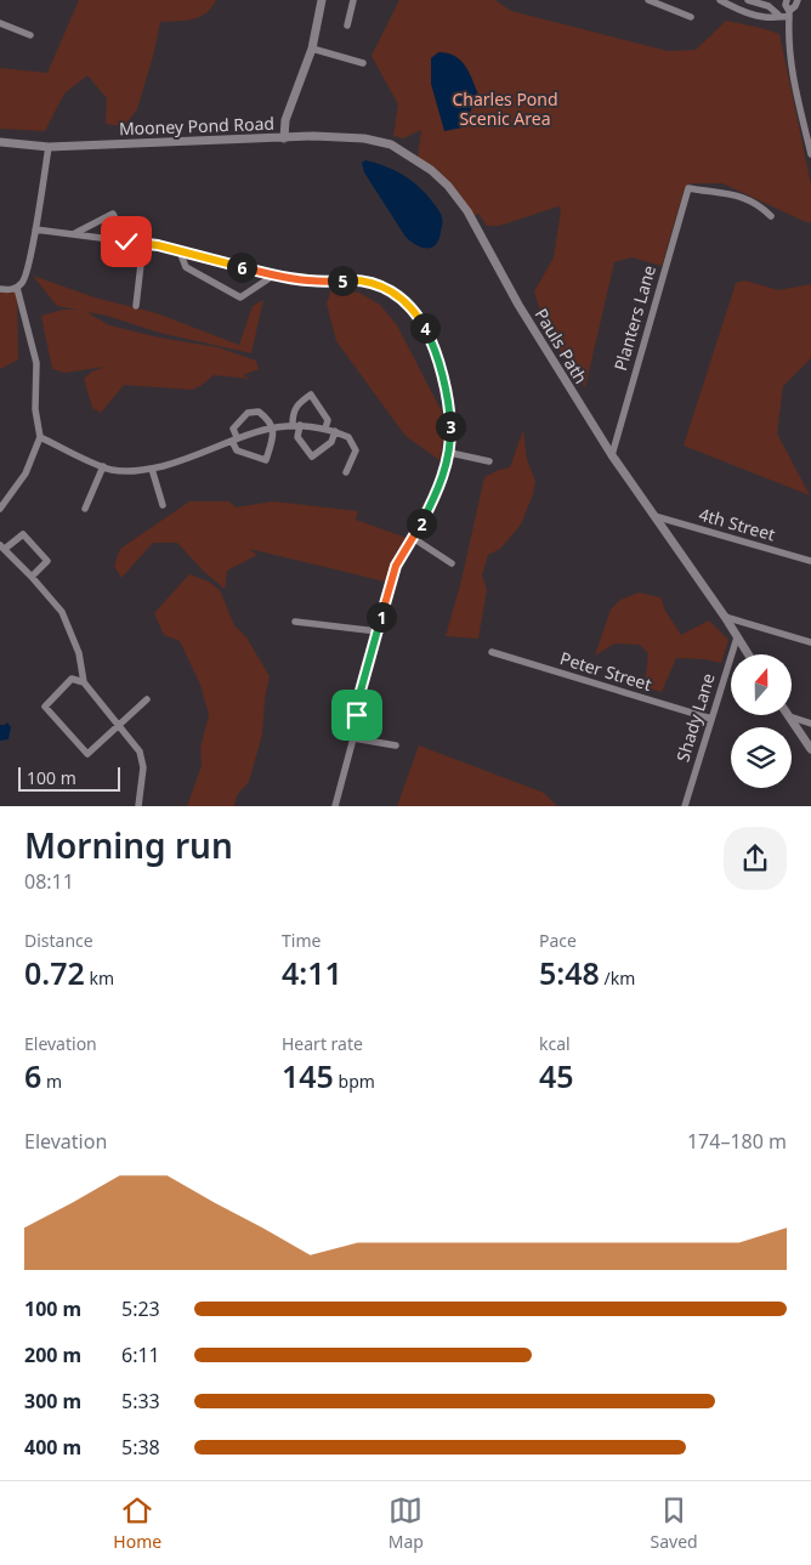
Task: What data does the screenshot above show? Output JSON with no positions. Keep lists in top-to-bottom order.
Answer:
{
  "streets": {
    "street": [
      "Mooney Pond Road",
      "Planters Lane",
      "Pauls Path",
      "4th Street",
      "Peter Street",
      "Shady Lane"
    ]
  },
  "crossings": [
    ["Mooney Pond Road", "Pauls Path"],
    ["Planters Lane", "Pauls Path"],
    ["Pauls Path", "4th Street"],
    ["Pauls Path", "Shady Lane"],
    ["Peter Street", "Shady Lane"]
  ],
  "parks": ["Charles Pond Scenic Area"],
  "scale_bar": "100 m",
  "north": "top",
  "page": {
    "pins": [
      "6",
      "5",
      "4",
      "3",
      "2",
      "1"
    ],
    "scale": "100 m",
    "heading": ["Morning run", "08:11"],
    "stats": [
      ["Distance", "0.72 km"],
      ["Time", "4:11"],
      ["Pace", "5:48 /km"],
      ["Elevation", "6 m"],
      ["Heart rate", "145 bpm"],
      ["kcal", "45"]
    ],
    "chart": ["Elevation", "174–180 m"],
    "list": [
      {
        "name": "100 m",
        "note": "5:23"
      },
      {
        "name": "200 m",
        "note": "6:11"
      },
      {
        "name": "300 m",
        "note": "5:33"
      },
      {
        "name": "400 m",
        "note": "5:38"
      }
    ],
    "tabs": ["Home", "Map", "Saved"]
  }
}
